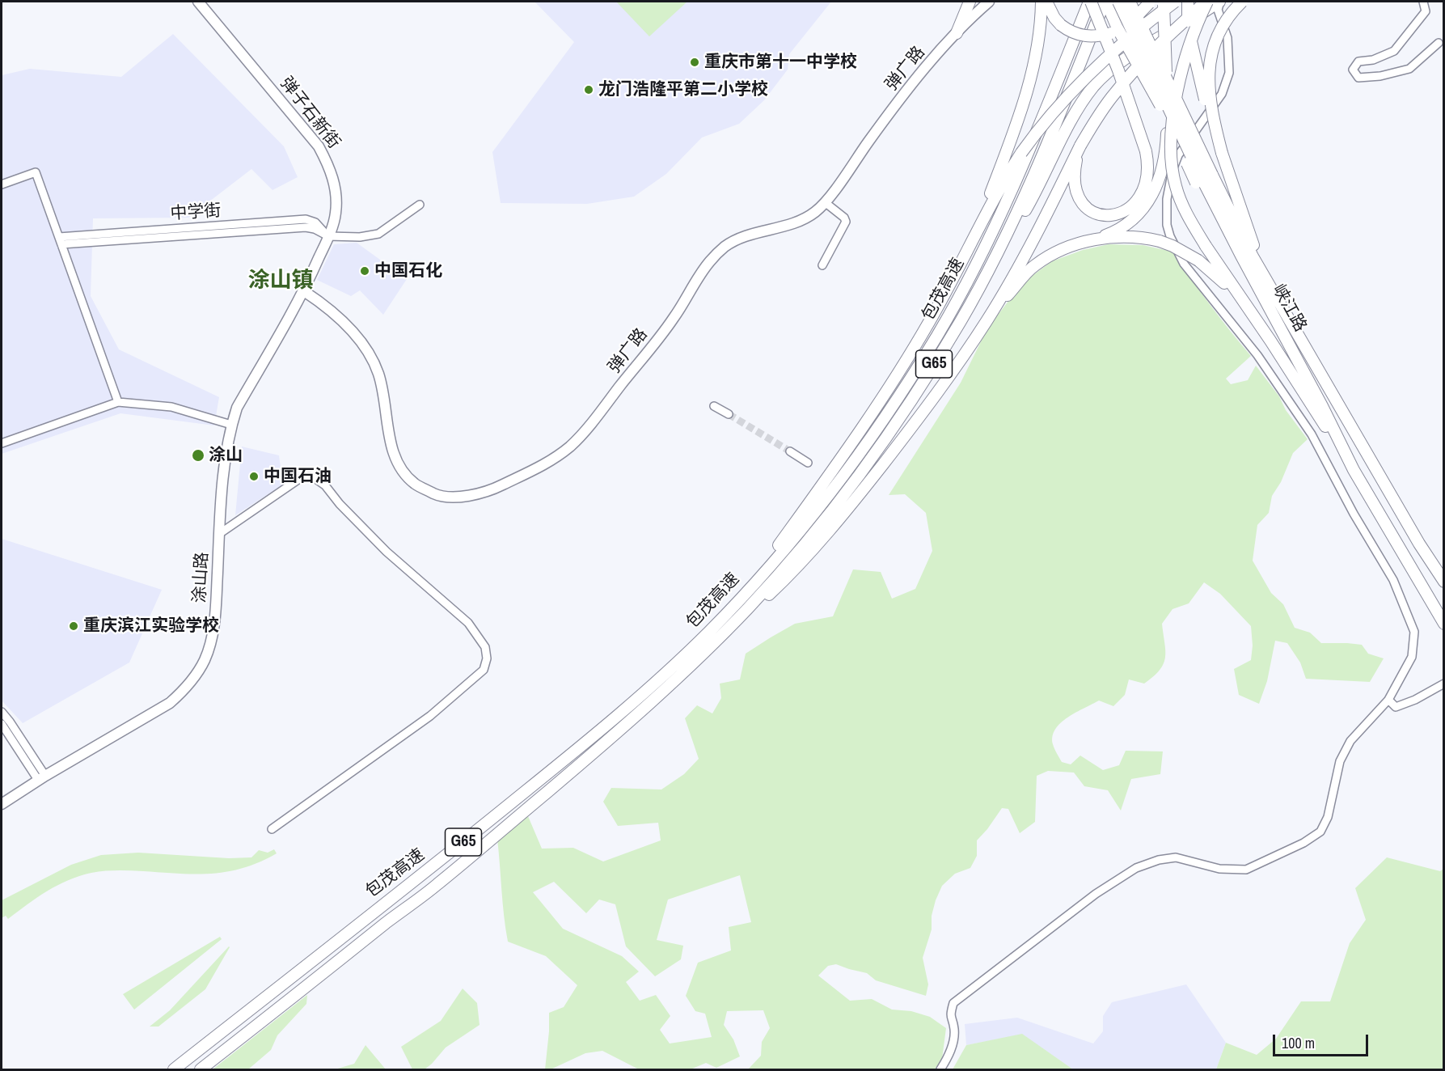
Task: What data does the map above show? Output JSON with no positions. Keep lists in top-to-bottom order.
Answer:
{
  "streets": {
    "highway": ["包茂高速", "峡江路", "G65"],
    "main road": ["弹广路", "弹子石新街", "涂山路"],
    "street": ["中学街"]
  },
  "crossings": [
    ["弹广路", "弹子石新街"],
    ["弹广路", "涂山路"],
    ["弹子石新街", "中学街"],
    ["弹子石新街", "涂山路"]
  ],
  "districts": ["涂山镇"],
  "places": [
    "重庆市第十一中学校",
    "龙门浩隆平第二小学校",
    "中国石化",
    "涂山",
    "中国石油",
    "重庆滨江实验学校"
  ],
  "scale_bar": "100 m"
}
